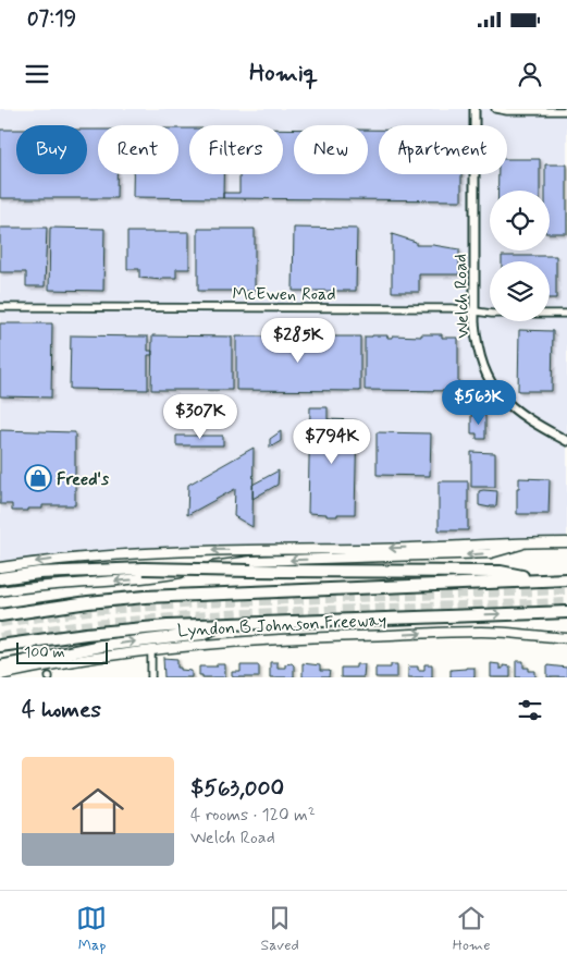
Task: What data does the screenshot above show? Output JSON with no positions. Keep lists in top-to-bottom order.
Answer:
{
  "streets": {
    "highway": ["Lyndon B Johnson Freeway"],
    "street": ["McEwen Road", "Welch Road"]
  },
  "crossings": [
    ["McEwen Road", "Welch Road"]
  ],
  "places": {
    "shop": ["Freed's"]
  },
  "scale_bar": "100 m",
  "page": {
    "status": "07:19",
    "header": "Homiq",
    "chip": [
      "Buy",
      "Rent",
      "Filters",
      "New",
      "Apartment"
    ],
    "price": [
      "$285K",
      "$563K",
      "$307K",
      "$794K"
    ],
    "scale": "100 m",
    "heading": "4 homes",
    "list": [
      {
        "name": "$563,000",
        "note": "4 rooms · 120 m² · Welch Road"
      }
    ],
    "tabs": ["Map", "Saved", "Home"]
  }
}
